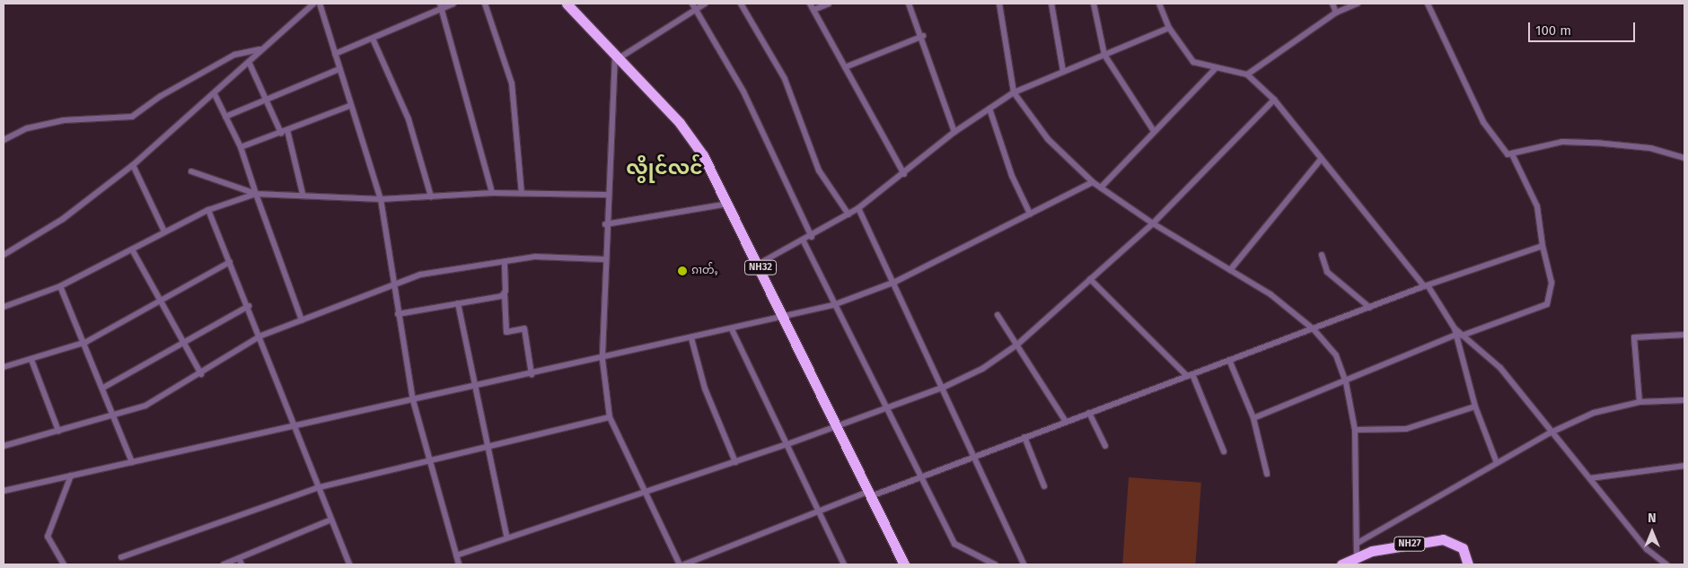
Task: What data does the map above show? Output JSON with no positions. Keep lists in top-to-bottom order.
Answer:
{
  "streets": {
    "highway": ["NH32", "NH27"]
  },
  "districts": ["လွိုင်လင်"],
  "places": ["ၵၢတ်ႇ"],
  "scale_bar": "100 m",
  "north": "top"
}
